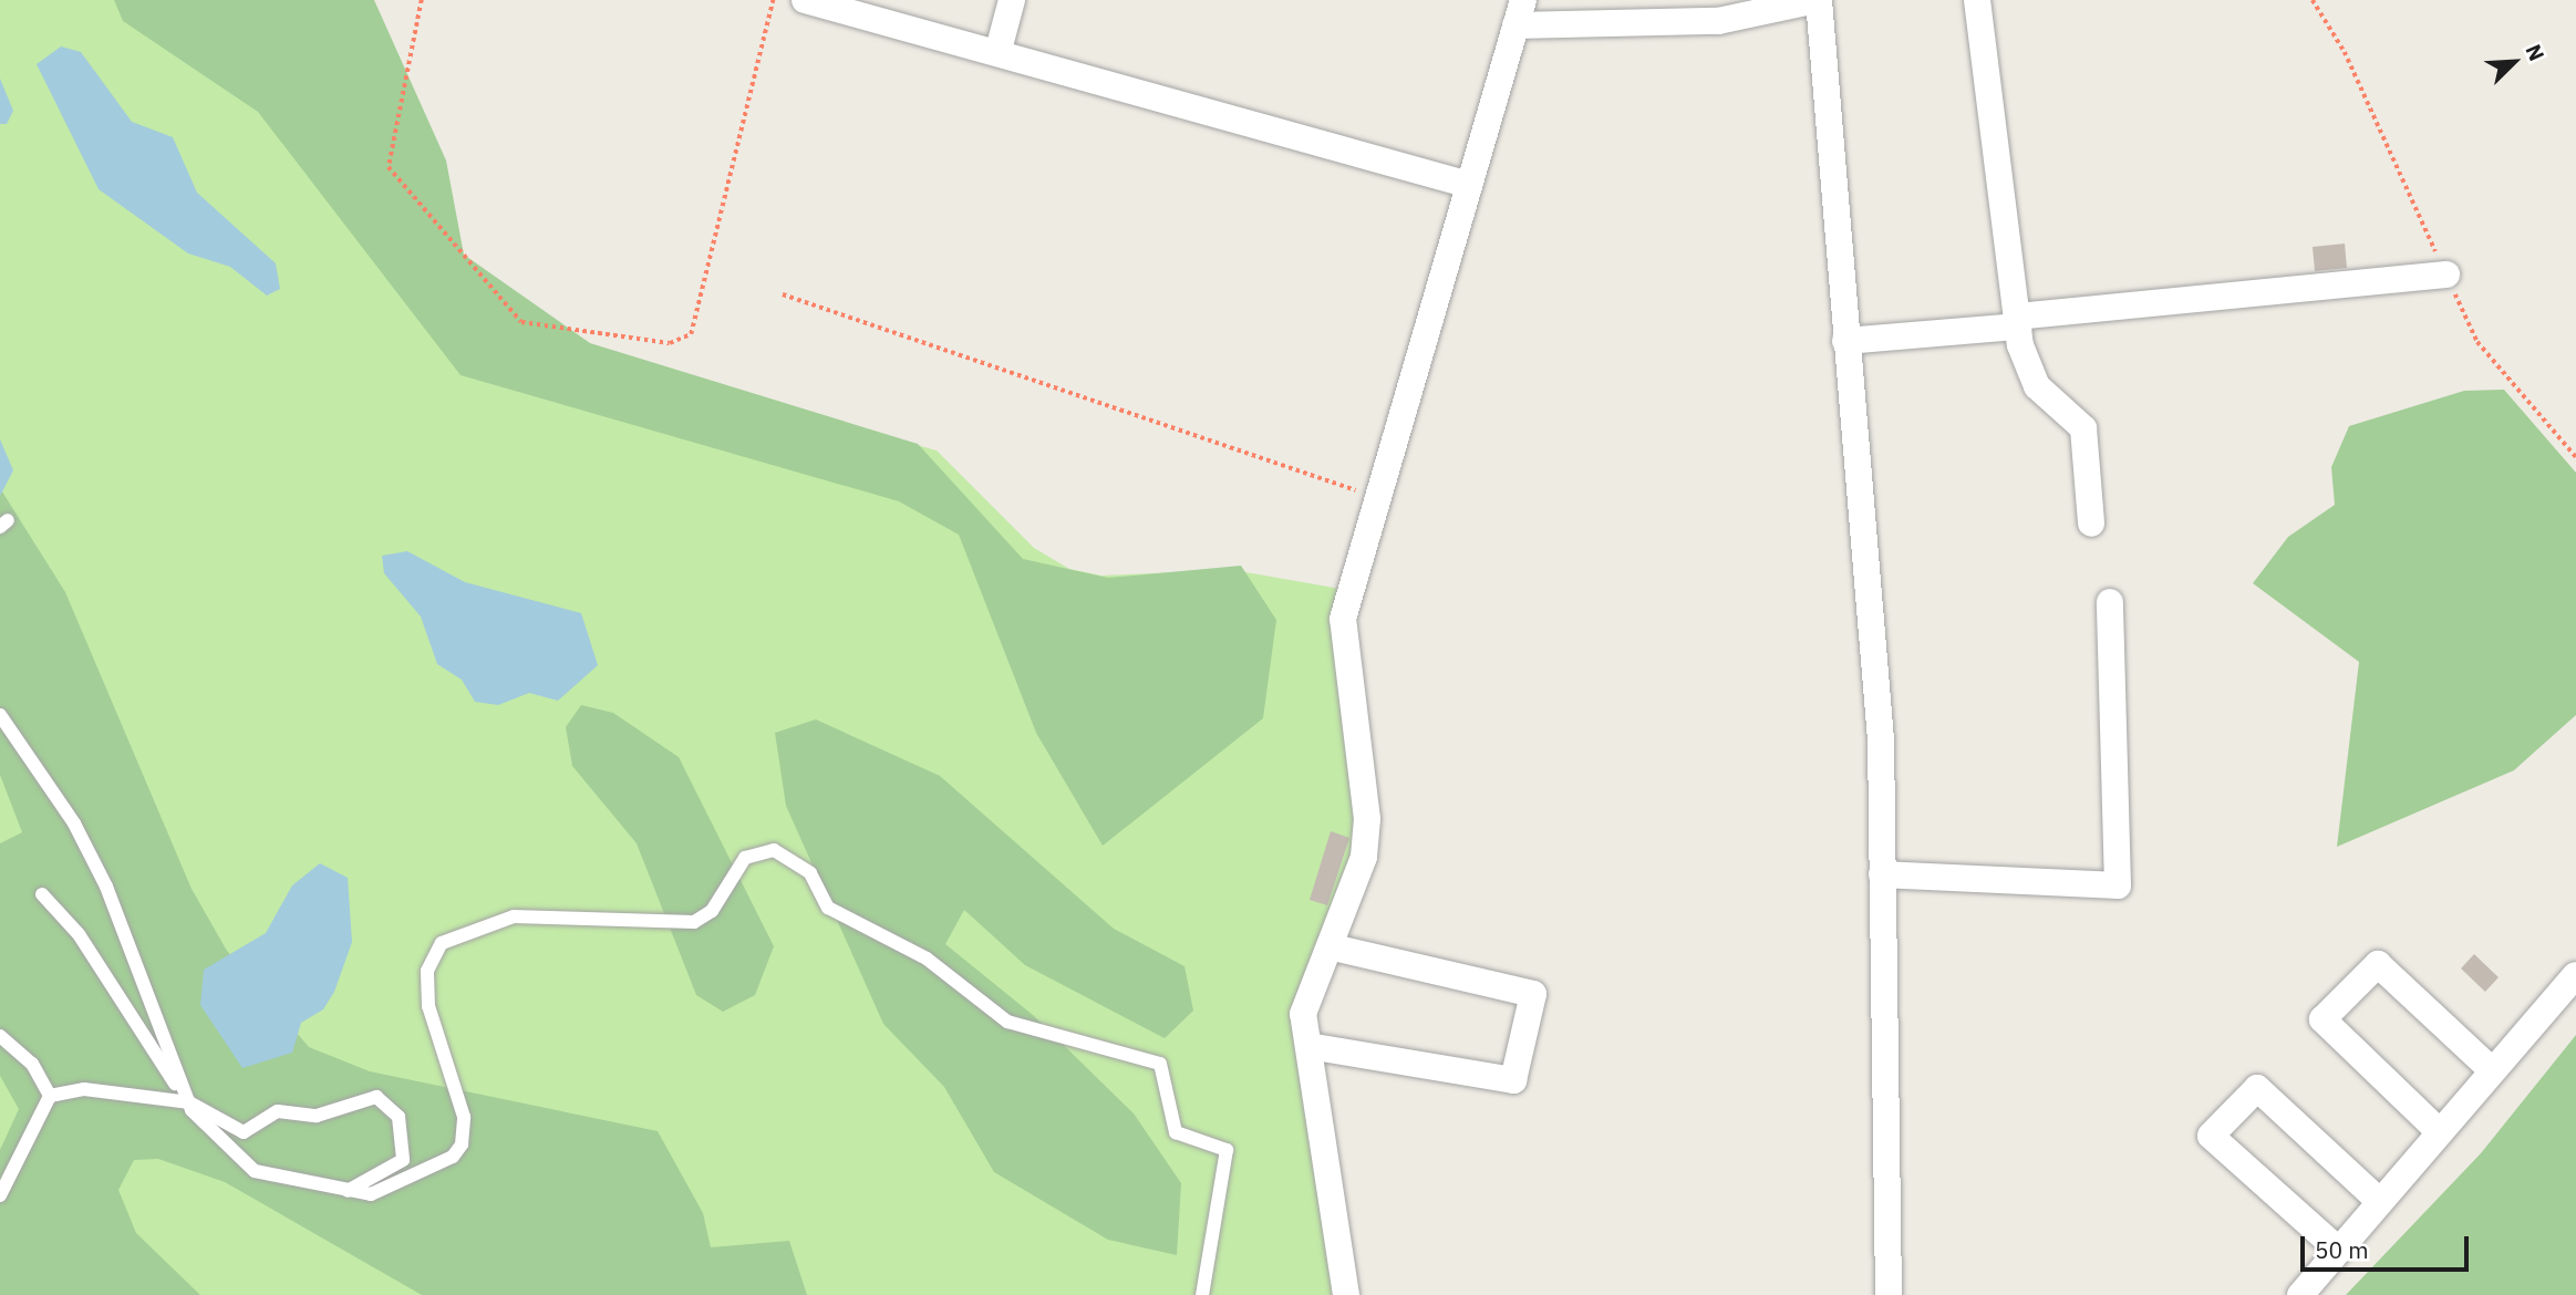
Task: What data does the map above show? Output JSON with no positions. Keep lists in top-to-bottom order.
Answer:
{
  "scale_bar": "50 m",
  "north": "top right"
}
